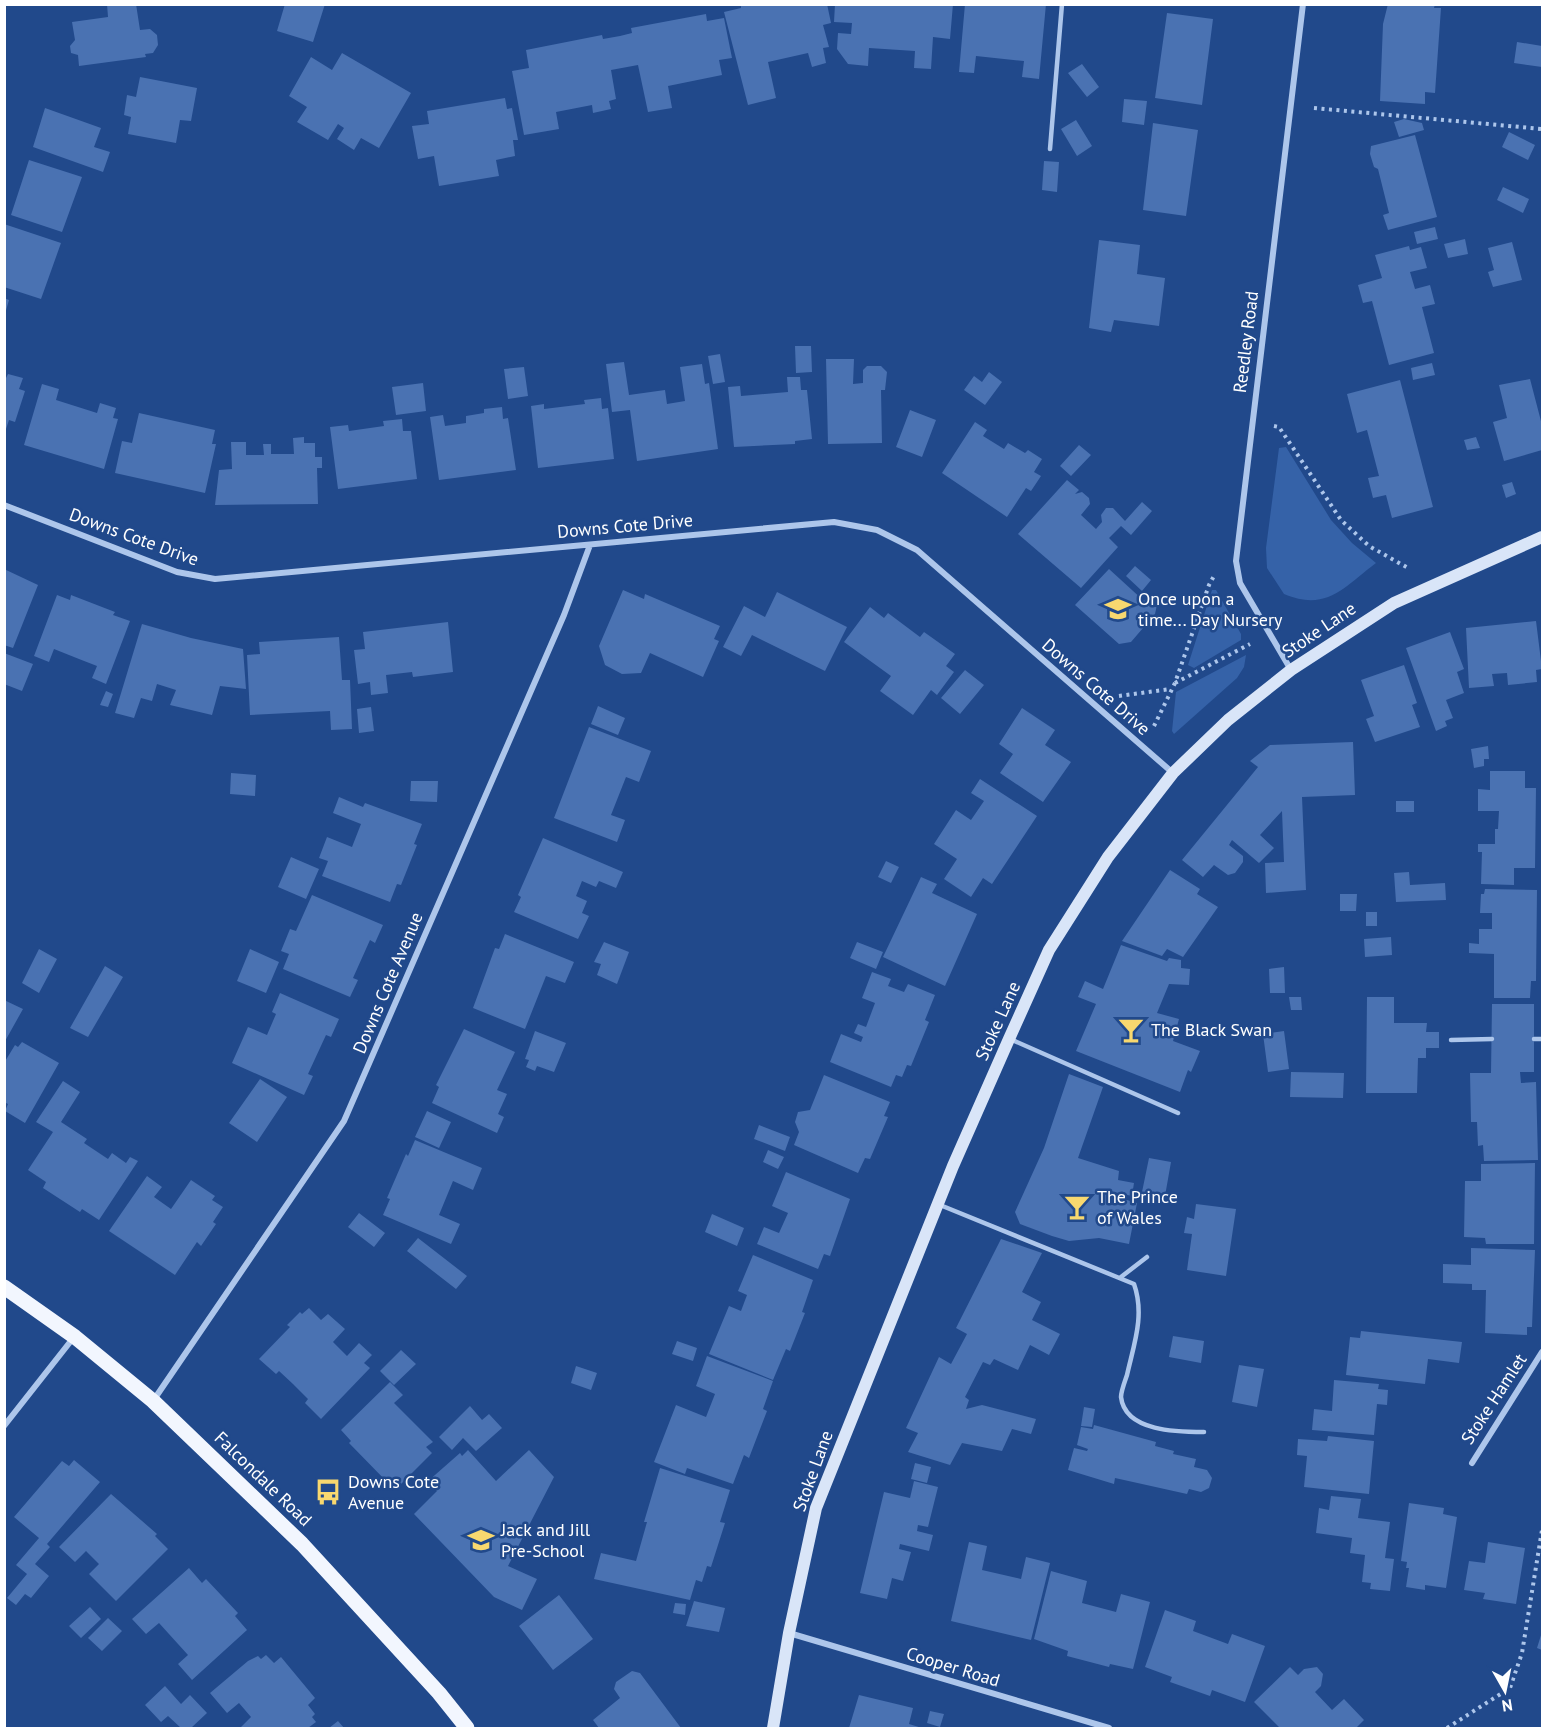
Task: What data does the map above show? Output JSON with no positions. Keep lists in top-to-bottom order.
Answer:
{
  "streets": {
    "main road": ["Falcondale Road"],
    "street": [
      "Reedley Road",
      "Downs Cote Drive",
      "Stoke Lane",
      "Downs Cote Avenue",
      "Stoke Hamlet",
      "Cooper Road"
    ]
  },
  "crossings": [
    ["Reedley Road", "Stoke Lane"],
    ["Downs Cote Drive", "Stoke Lane"],
    ["Downs Cote Drive", "Downs Cote Avenue"],
    ["Stoke Lane", "Cooper Road"],
    ["Downs Cote Avenue", "Falcondale Road"]
  ],
  "places": {
    "school or university": ["Once upon a time... Day Nursery", "Jack and Jill Pre-School"],
    "bar": ["The Black Swan", "The Prince of Wales"],
    "bus stop": ["Downs Cote Avenue"]
  },
  "north": "bottom"
}
